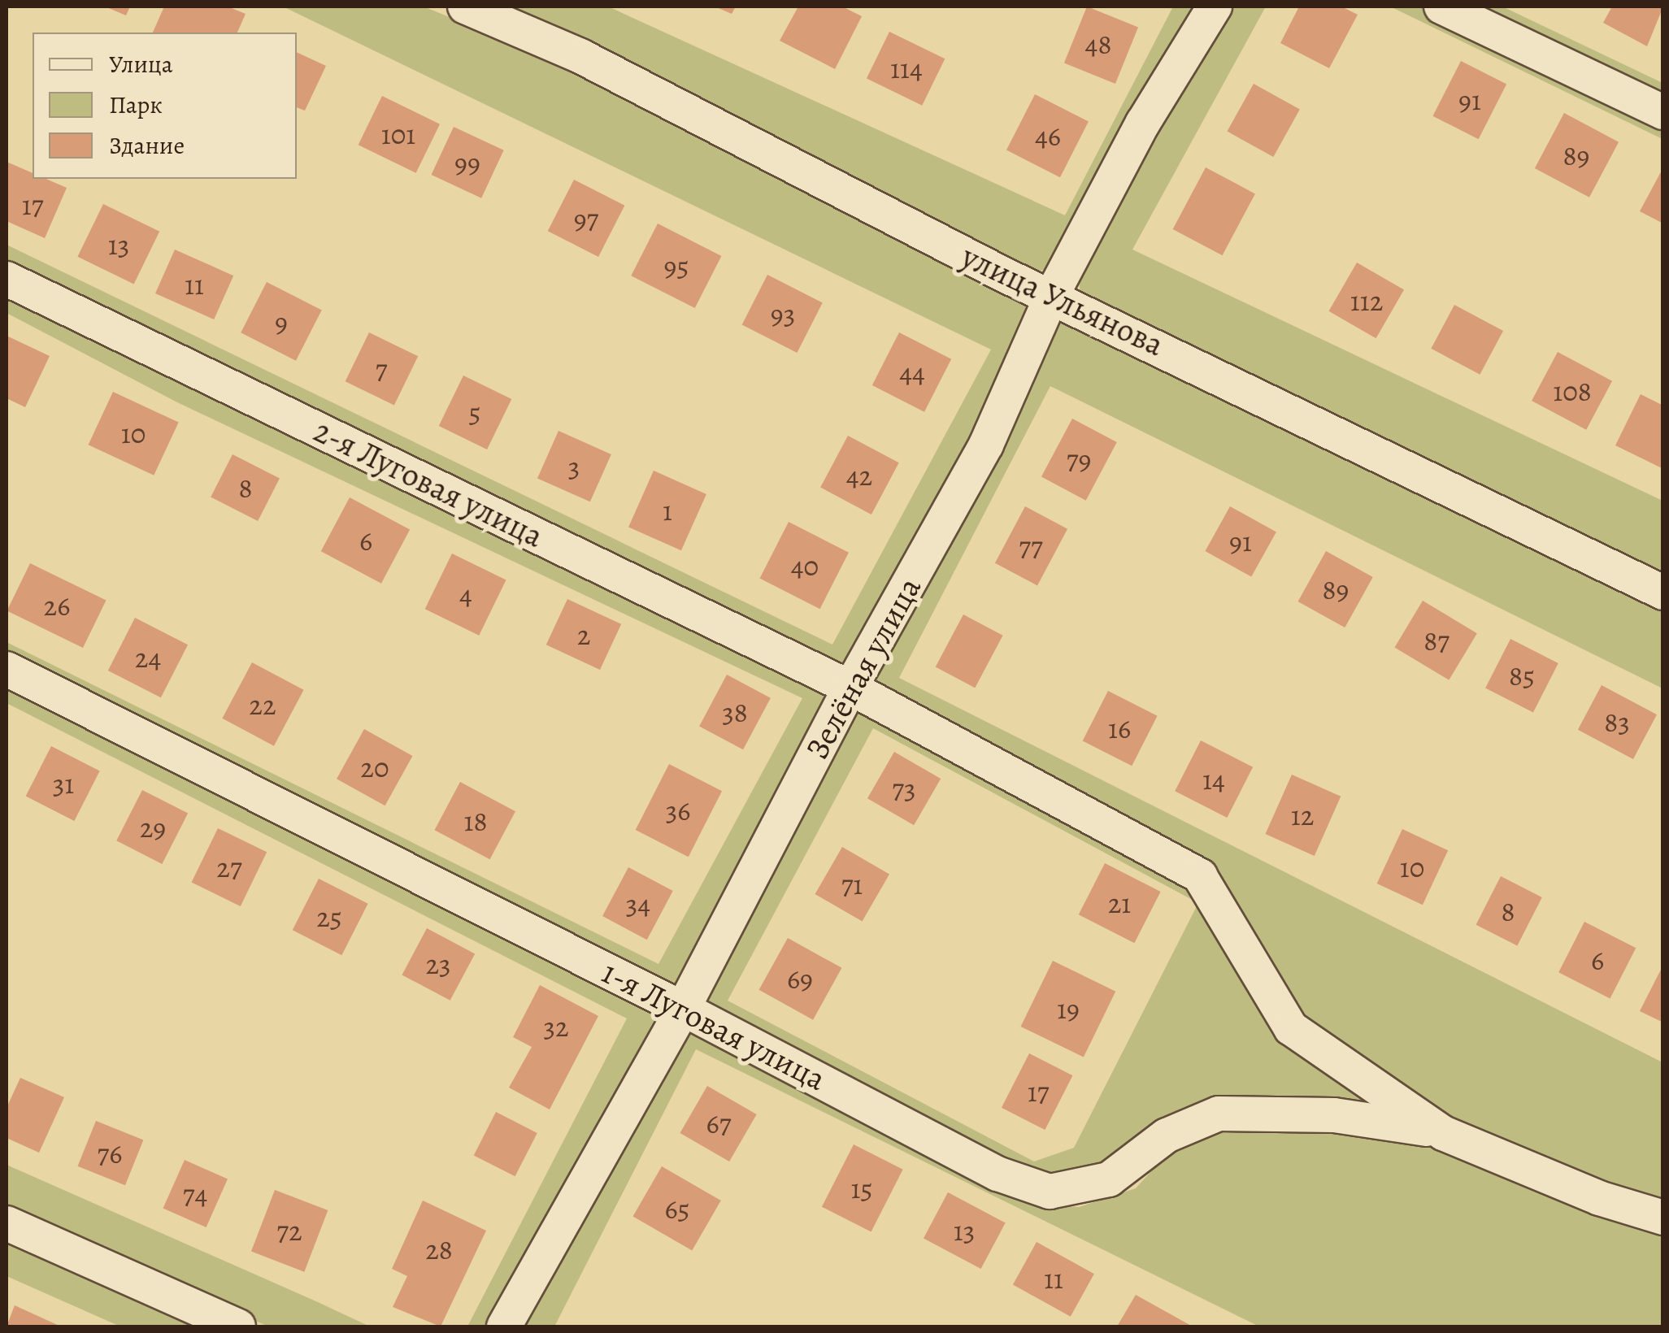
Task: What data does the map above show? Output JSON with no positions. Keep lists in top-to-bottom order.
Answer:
{
  "streets": {
    "street": [
      "улица Ульянова",
      "2-я Луговая улица",
      "Зелёная улица",
      "1-я Луговая улица"
    ]
  },
  "crossings": [
    ["улица Ульянова", "Зелёная улица"],
    ["2-я Луговая улица", "Зелёная улица"],
    ["2-я Луговая улица", "1-я Луговая улица"],
    ["Зелёная улица", "1-я Луговая улица"]
  ],
  "house_numbers": [
    "48",
    "114",
    "91",
    "101",
    "46",
    "89",
    "99",
    "17",
    "97",
    "13",
    "95",
    "11",
    "112",
    "93",
    "9",
    "7",
    "44",
    "108",
    "5",
    "10",
    "79",
    "3",
    "42",
    "8",
    "1",
    "6",
    "91",
    "77",
    "40",
    "89",
    "4",
    "26",
    "2",
    "87",
    "24",
    "85",
    "22",
    "38",
    "83",
    "16",
    "20",
    "14",
    "31",
    "73",
    "36",
    "12",
    "18",
    "29",
    "27",
    "10",
    "71",
    "21",
    "34",
    "8",
    "25",
    "6",
    "23",
    "69",
    "19",
    "32",
    "17",
    "67",
    "76",
    "15",
    "74",
    "65",
    "72",
    "13",
    "28",
    "11"
  ],
  "legend": ["Улица", "Парк", "Здание"]
}
